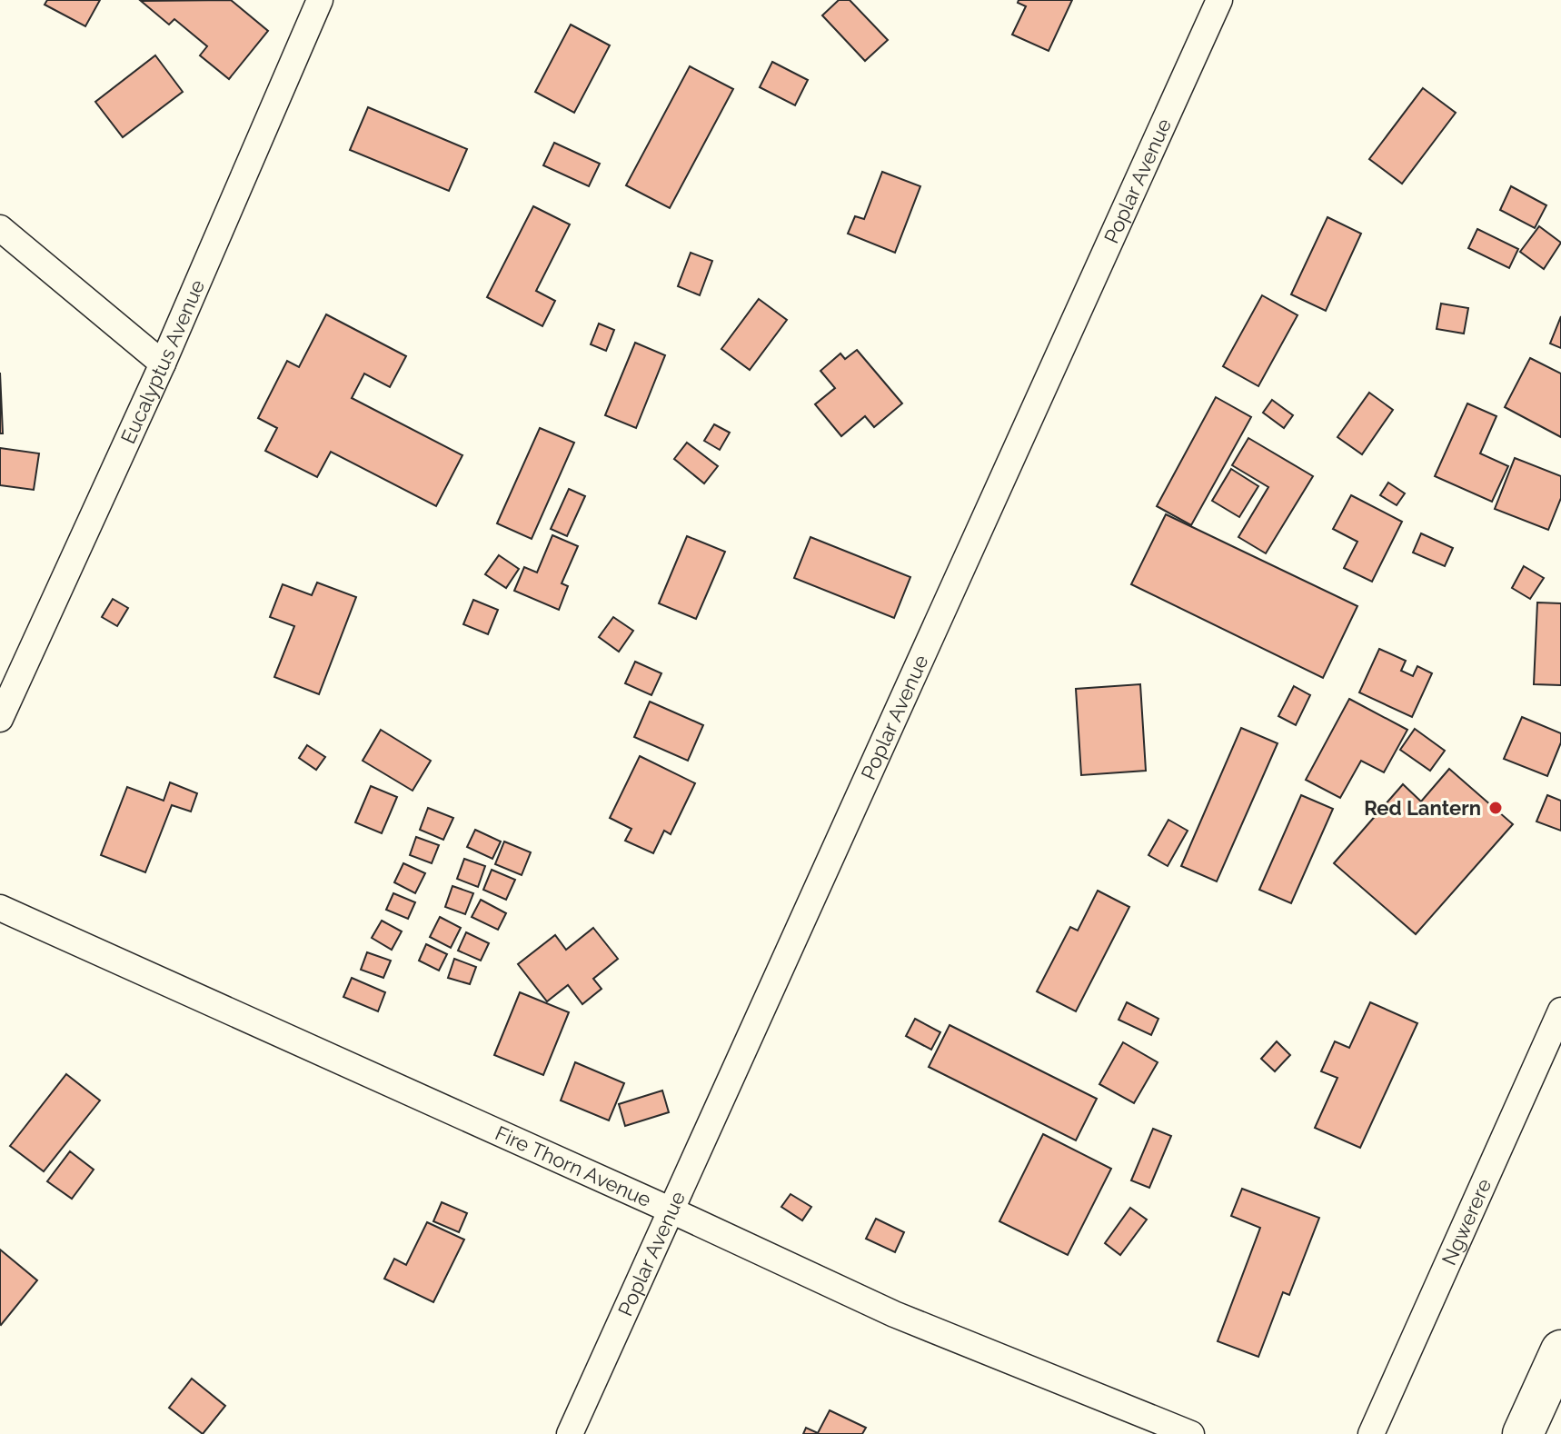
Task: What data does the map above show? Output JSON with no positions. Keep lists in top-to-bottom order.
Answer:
{
  "streets": {
    "street": [
      "Poplar Avenue",
      "Eucalyptus Avenue",
      "Fire Thorn Avenue",
      "Ngwerere"
    ]
  },
  "crossings": [
    ["Poplar Avenue", "Fire Thorn Avenue"]
  ],
  "places": ["Red Lantern"]
}
